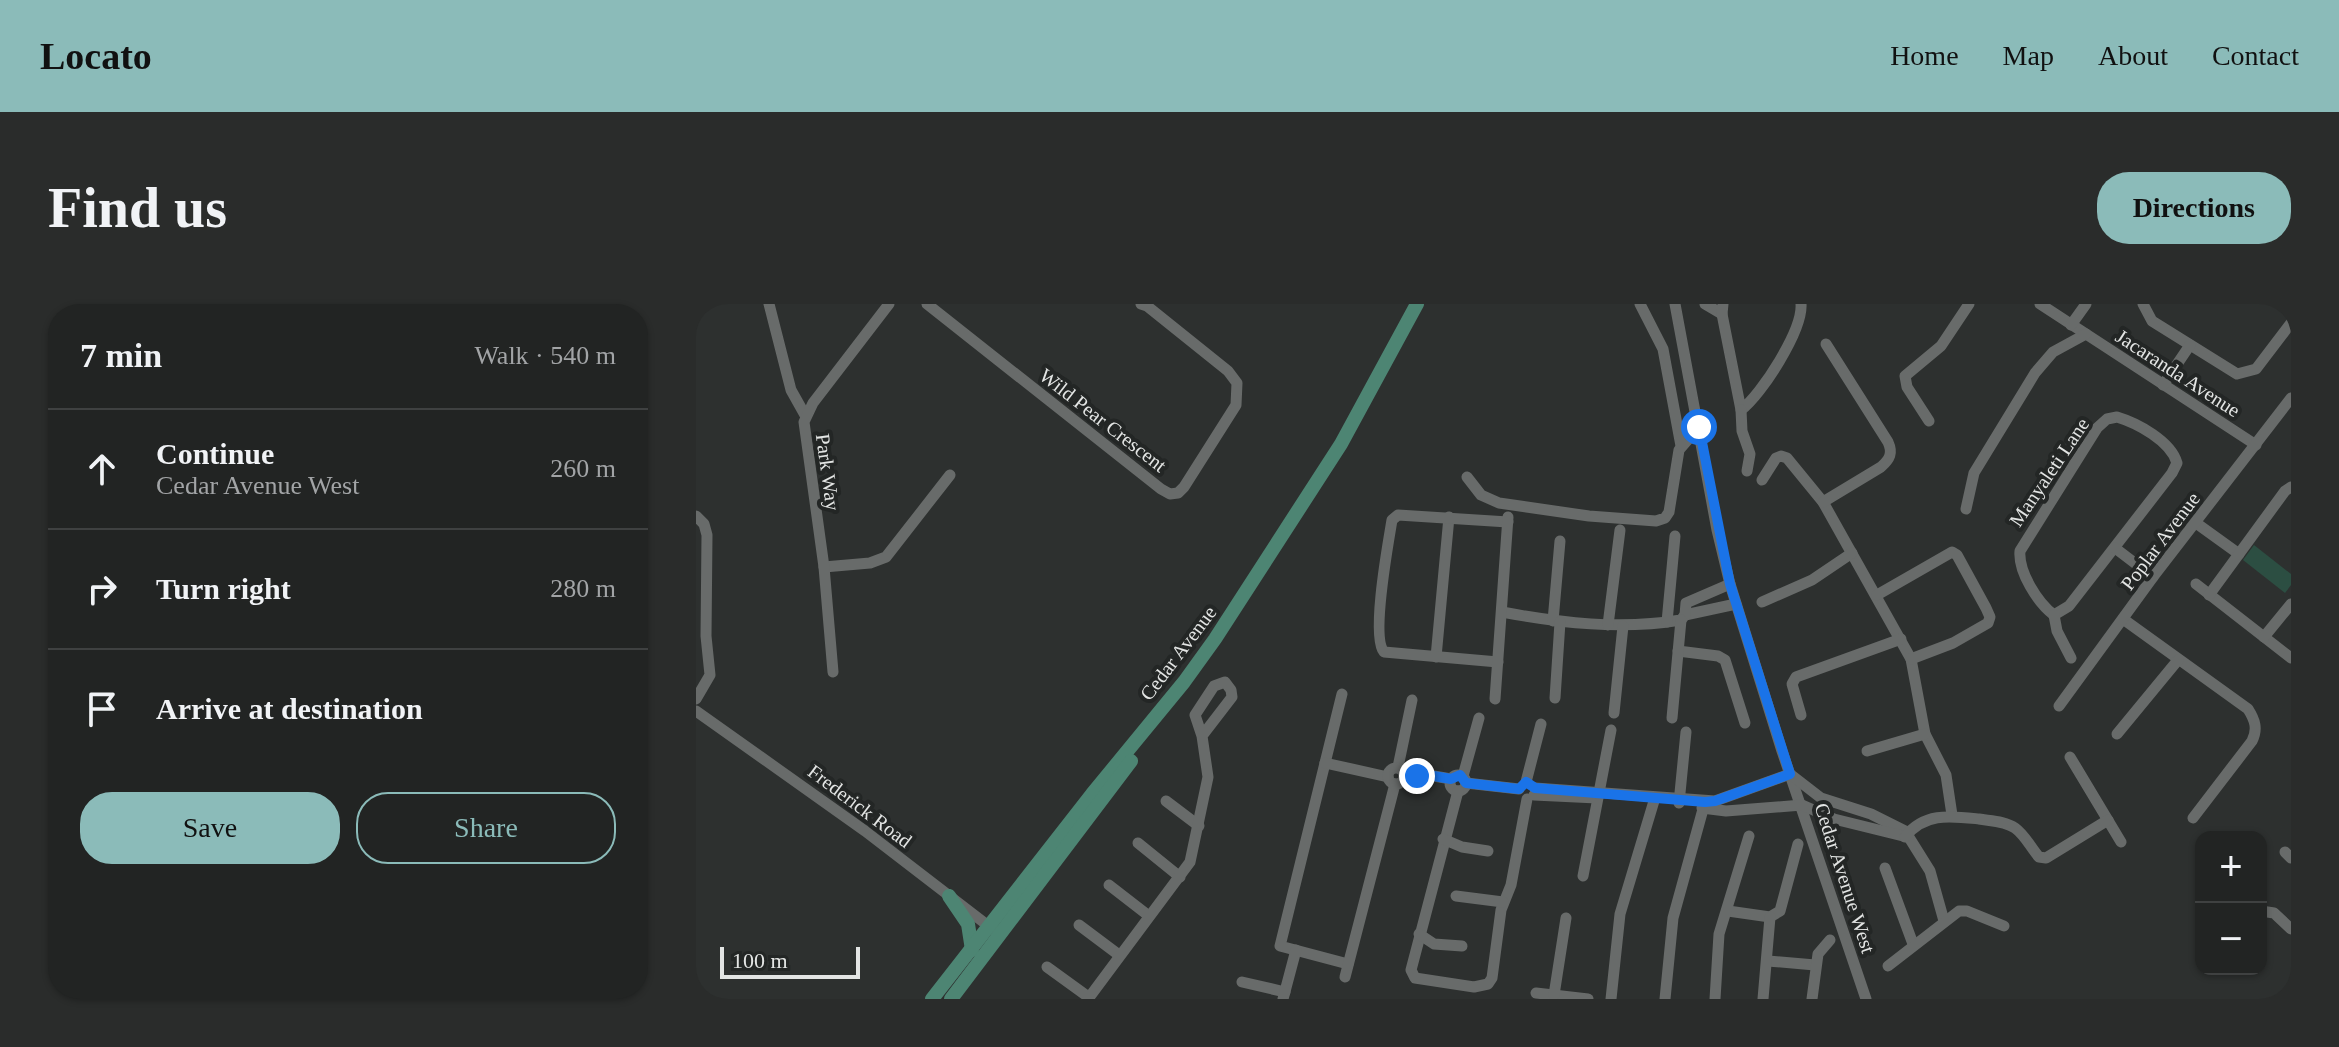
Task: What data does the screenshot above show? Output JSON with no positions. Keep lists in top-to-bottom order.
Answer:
{
  "streets": {
    "main road": ["Cedar Avenue"],
    "street": [
      "Jacaranda Avenue",
      "Wild Pear Crescent",
      "Park Way",
      "Manyaleti Lane",
      "Poplar Avenue",
      "Frederick Road",
      "Cedar Avenue West"
    ]
  },
  "crossings": [
    ["Jacaranda Avenue", "Poplar Avenue"],
    ["Cedar Avenue", "Frederick Road"]
  ],
  "scale_bar": "100 m",
  "page": {
    "header": "Locato",
    "nav": [
      "Home",
      "Map",
      "About",
      "Contact"
    ],
    "buttons": [
      "Directions",
      ["Save", "Share"]
    ],
    "title": "Find us",
    "heading": ["7 min", "Walk · 540 m"],
    "list": [
      ["Continue", "Cedar Avenue West", "260 m"],
      ["Turn right", "280 m"],
      "Arrive at destination"
    ],
    "map_buttons": ["+", "−"],
    "scale": "100 m"
  }
}
